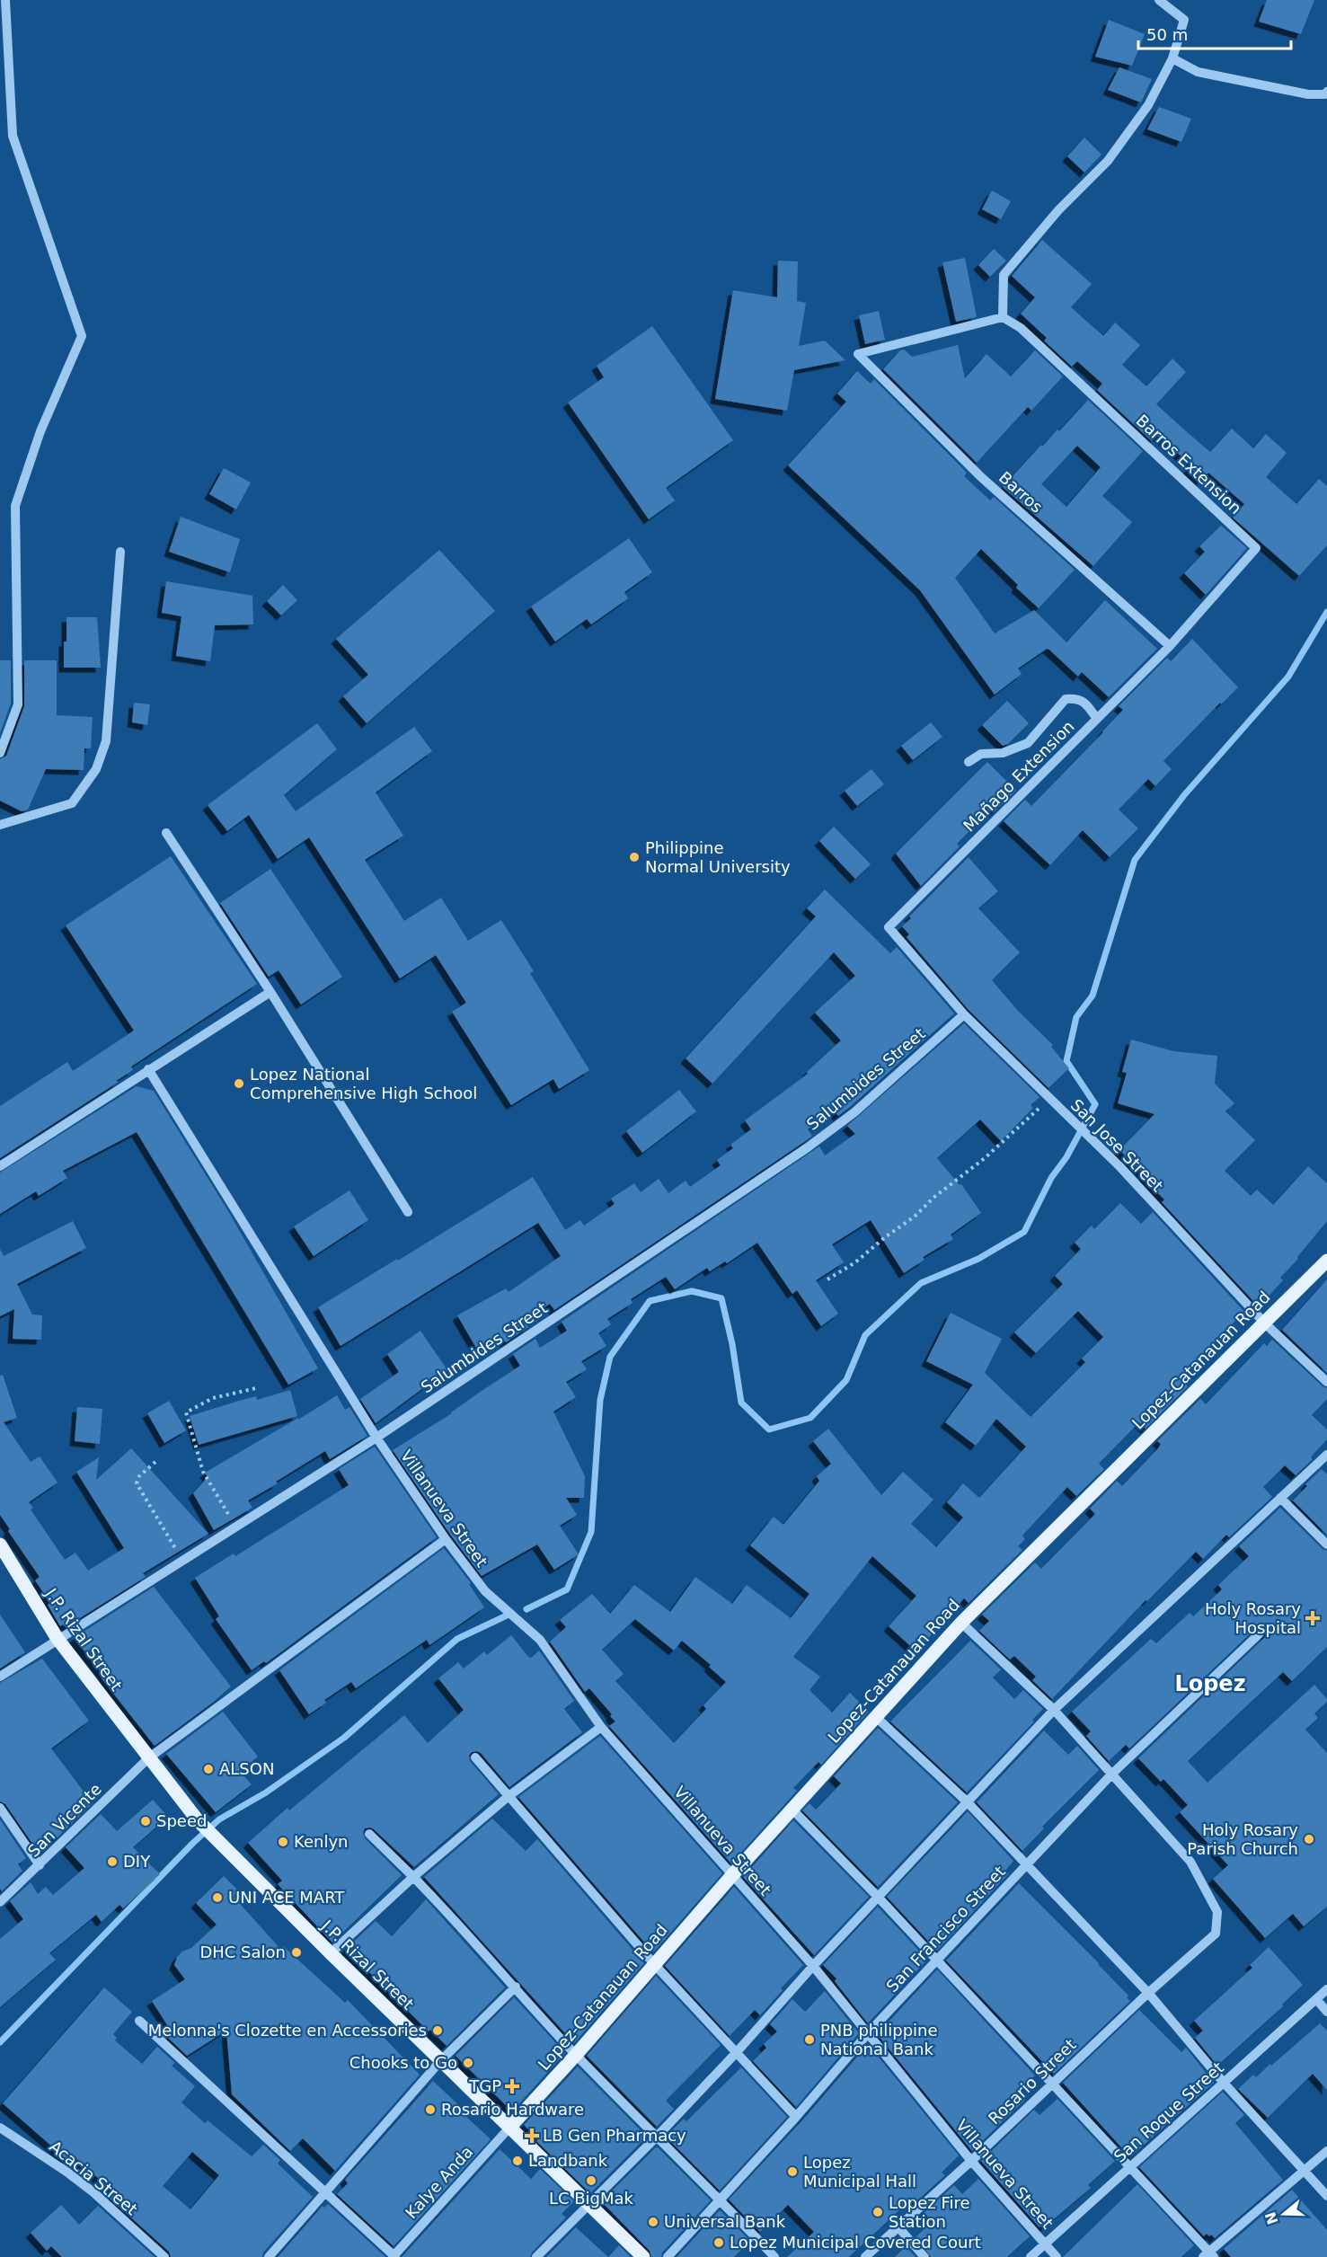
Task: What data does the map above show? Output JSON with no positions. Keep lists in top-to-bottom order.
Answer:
{
  "streets": {
    "main road": ["Lopez-Catanauan Road", "J.P. Rizal Street"],
    "street": [
      "Barros Extension",
      "Barros",
      "Mañago Extension",
      "Salumbides Street",
      "San Jose Street",
      "Villanueva Street",
      "San Vicente",
      "San Francisco Street",
      "Rosario Street",
      "San Roque Street",
      "Acacia Street",
      "Kalye Anda"
    ]
  },
  "crossings": [
    ["Barros Extension", "Barros"],
    ["Barros Extension", "Mañago Extension"],
    ["Barros", "Mañago Extension"],
    ["Mañago Extension", "San Jose Street"],
    ["Salumbides Street", "San Jose Street"],
    ["Salumbides Street", "Villanueva Street"],
    ["Salumbides Street", "J.P. Rizal Street"],
    ["San Jose Street", "Lopez-Catanauan Road"],
    ["Lopez-Catanauan Road", "Villanueva Street"],
    ["Lopez-Catanauan Road", "J.P. Rizal Street"],
    ["Lopez-Catanauan Road", "Rosario Street"],
    ["Lopez-Catanauan Road", "Kalye Anda"],
    ["Villanueva Street", "San Vicente"],
    ["Villanueva Street", "San Francisco Street"],
    ["Villanueva Street", "Rosario Street"],
    ["Villanueva Street", "San Roque Street"],
    ["J.P. Rizal Street", "San Vicente"],
    ["J.P. Rizal Street", "Kalye Anda"],
    ["San Francisco Street", "Rosario Street"]
  ],
  "districts": ["Lopez"],
  "places": {
    "other": [
      "Philippine Normal University",
      "Lopez National Comprehensive High School",
      "ALSON",
      "Speed",
      "Holy Rosary Parish Church",
      "Kenlyn",
      "DIY",
      "UNI ACE MART",
      "DHC Salon",
      "Melonna's Clozette en Accessories",
      "PNB philippine National Bank",
      "Chooks to Go",
      "Rosario Hardware",
      "Landbank",
      "Lopez Municipal Hall",
      "LC BigMak",
      "Lopez Fire Station",
      "Universal Bank",
      "Lopez Municipal Covered Court"
    ],
    "health": ["Holy Rosary Hospital", "TGP", "LB Gen Pharmacy"]
  },
  "scale_bar": "50 m",
  "north": "left"
}
